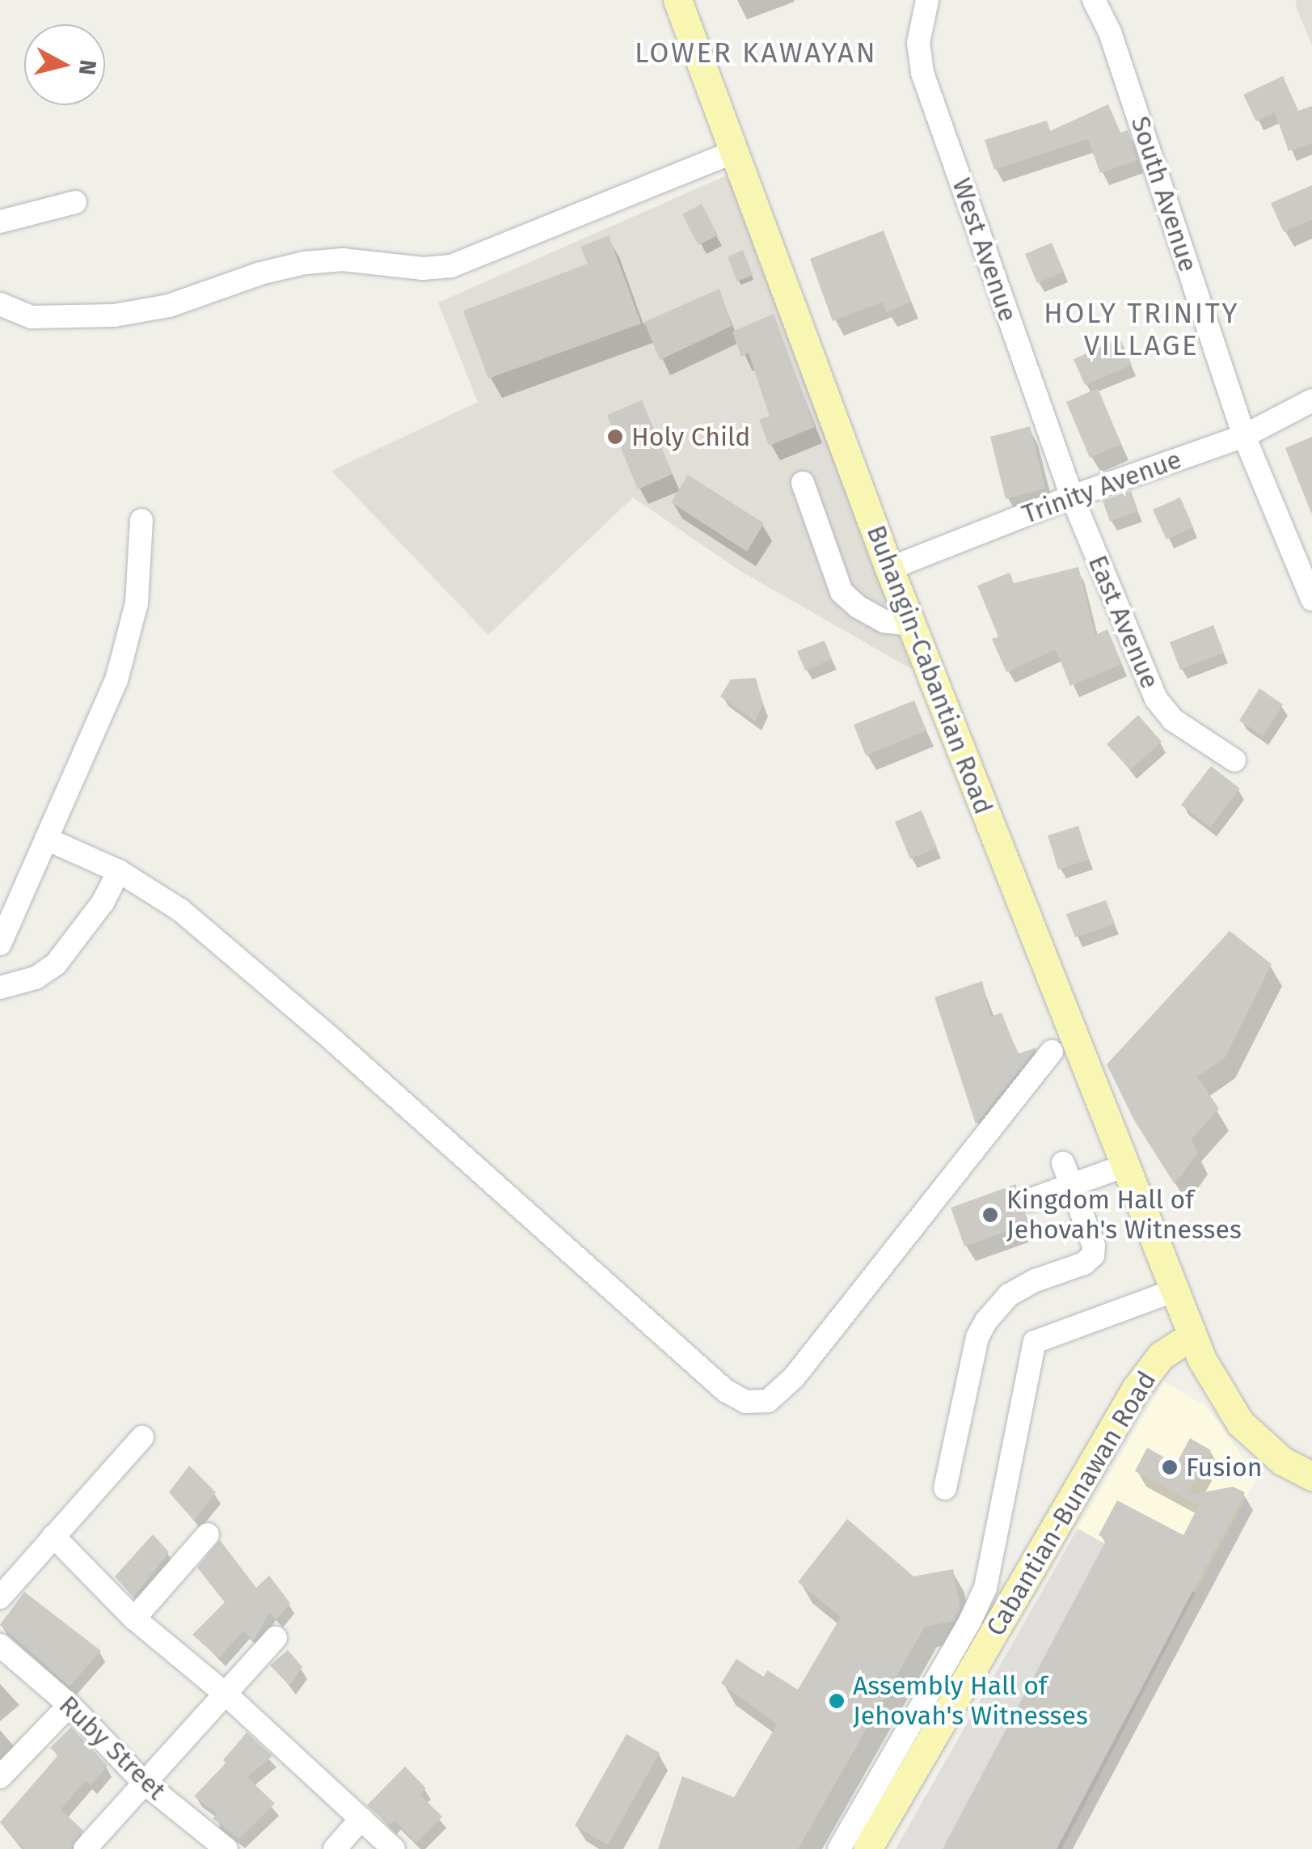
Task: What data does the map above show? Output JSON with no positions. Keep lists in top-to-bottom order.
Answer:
{
  "streets": {
    "main road": ["Buhangin-Cabantian Road", "Cabantian-Bunawan Road"],
    "street": [
      "South Avenue",
      "West Avenue",
      "Trinity Avenue",
      "East Avenue",
      "Ruby Street"
    ]
  },
  "crossings": [
    ["South Avenue", "Trinity Avenue"],
    ["West Avenue", "Trinity Avenue"],
    ["West Avenue", "East Avenue"],
    ["Trinity Avenue", "East Avenue"],
    ["Trinity Avenue", "Buhangin-Cabantian Road"],
    ["Buhangin-Cabantian Road", "Cabantian-Bunawan Road"]
  ],
  "districts": ["LOWER KAWAYAN", "HOLY TRINITY VILLAGE"],
  "places": [
    "Holy Child",
    "Kingdom Hall of Jehovah's Witnesses",
    "Fusion",
    "Assembly Hall of Jehovah's Witnesses"
  ],
  "north": "right"
}
